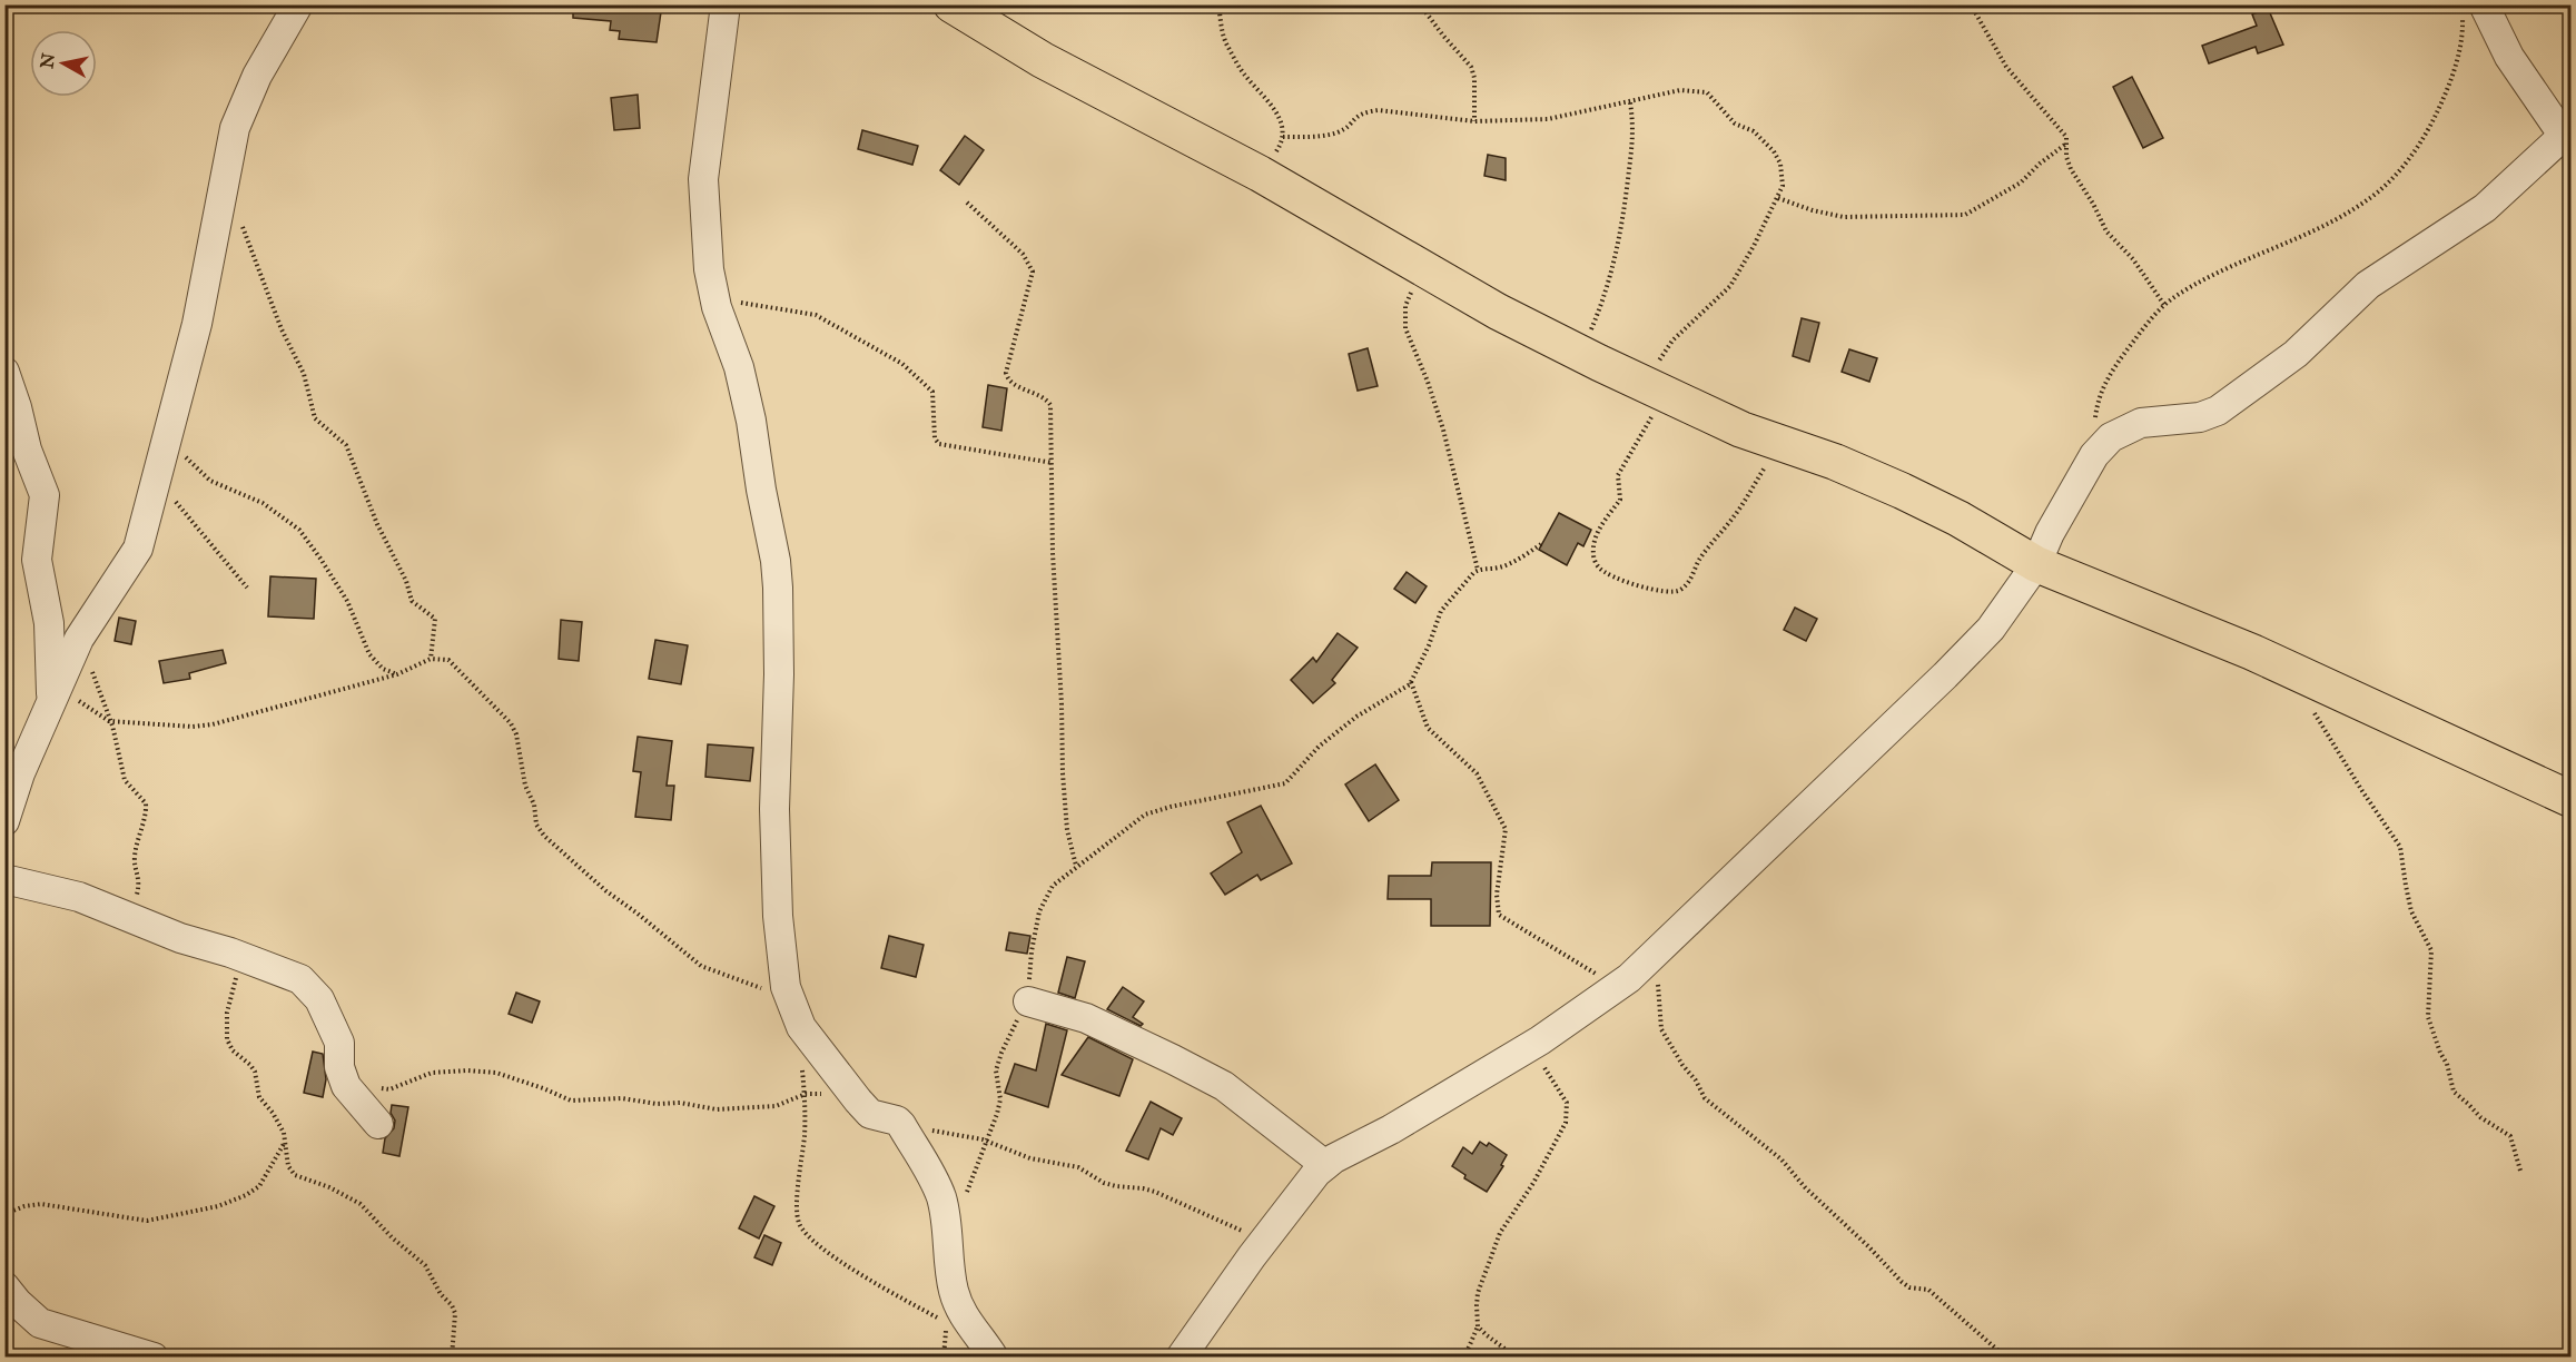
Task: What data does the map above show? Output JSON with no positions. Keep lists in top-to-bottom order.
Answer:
{
  "north": "left"
}
